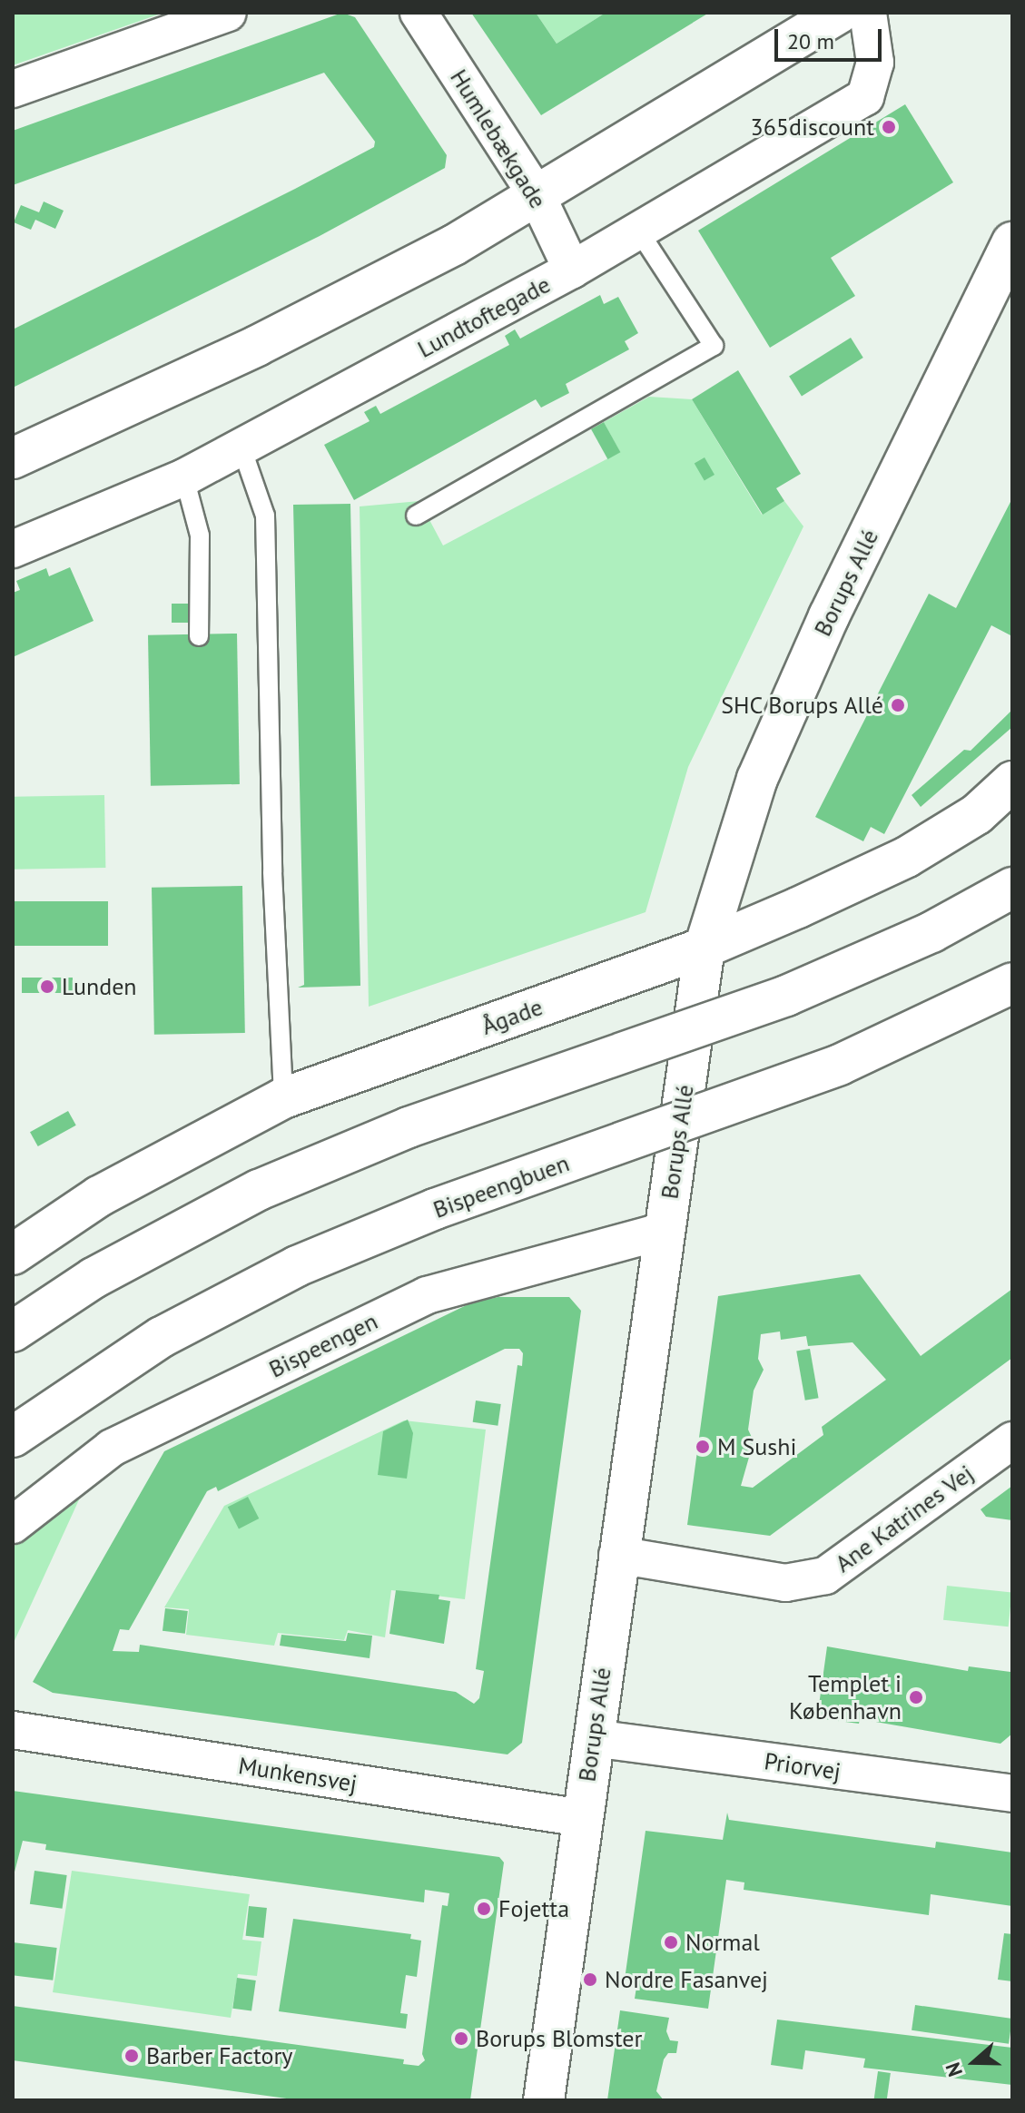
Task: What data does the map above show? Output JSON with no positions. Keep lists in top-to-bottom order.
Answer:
{
  "streets": {
    "street": [
      "Humlebækgade",
      "Lundtoftegade",
      "Borups Allé",
      "Ågade",
      "Bispeengbuen",
      "Bispeengen",
      "Ane Katrines Vej",
      "Priorvej",
      "Munkensvej"
    ]
  },
  "crossings": [
    ["Humlebækgade", "Lundtoftegade"],
    ["Borups Allé", "Ågade"],
    ["Borups Allé", "Bispeengen"],
    ["Borups Allé", "Ane Katrines Vej"],
    ["Borups Allé", "Priorvej"],
    ["Borups Allé", "Munkensvej"]
  ],
  "places": [
    "365discount",
    "SHC Borups Allé",
    "Lunden",
    "M Sushi",
    "Templet i København",
    "Fojetta",
    "Normal",
    "Nordre Fasanvej",
    "Borups Blomster",
    "Barber Factory"
  ],
  "scale_bar": "20 m",
  "north": "left"
}
